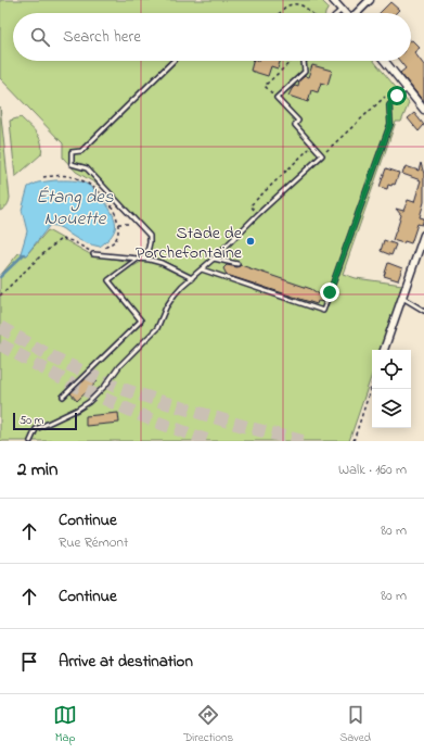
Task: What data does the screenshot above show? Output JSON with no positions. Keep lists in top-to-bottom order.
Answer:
{
  "water": ["Étang des Nouette"],
  "places": ["Stade de Porchefontaine"],
  "scale_bar": "50 m",
  "page": {
    "search": "Search here",
    "scale": "50 m",
    "heading": ["2 min", "Walk · 160 m"],
    "list": [
      ["Continue", "Rue Rémont", "80 m"],
      ["Continue", "80 m"],
      "Arrive at destination"
    ],
    "nav": ["Map", "Directions", "Saved"]
  }
}
